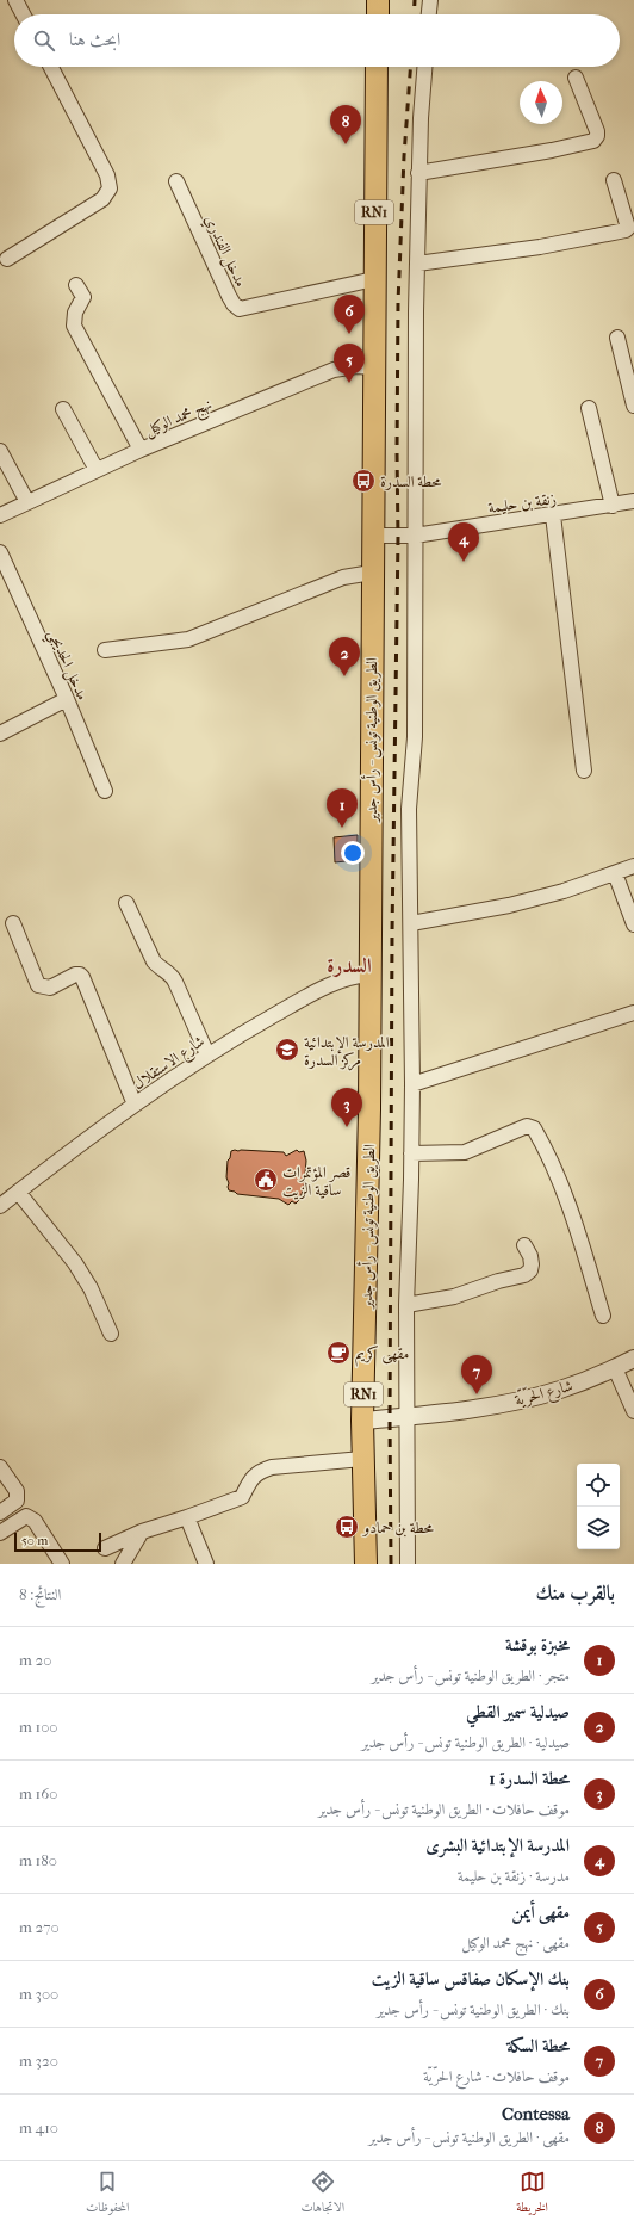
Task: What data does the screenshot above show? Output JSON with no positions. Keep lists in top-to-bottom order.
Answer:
{
  "streets": {
    "main road": ["RN1", "الطريق الوطنية تونس - رأس جدير"],
    "street": [
      "مدخل الفندري",
      "نهج محمد الوكيل",
      "زنقة بن حليمة",
      "مدخل الحديجي",
      "شارع الاستقلال",
      "شارع الحرّيّة"
    ]
  },
  "crossings": [
    ["مدخل الفندري", "الطريق الوطنية تونس - رأس جدير"],
    ["نهج محمد الوكيل", "الطريق الوطنية تونس - رأس جدير"],
    ["زنقة بن حليمة", "الطريق الوطنية تونس - رأس جدير"],
    ["الطريق الوطنية تونس - رأس جدير", "شارع الاستقلال"],
    ["الطريق الوطنية تونس - رأس جدير", "شارع الحرّيّة"]
  ],
  "districts": ["السدرة"],
  "places": {
    "bus stop": ["محطة السدرة", "محطة بن حمادو"],
    "school or university": ["المدرسة الإبتدائية مركز السدرة"],
    "public building": ["قصر المؤتمرات ساقية الزيت"],
    "cafe": ["مقهى كريم"]
  },
  "scale_bar": "50 m",
  "north": "top",
  "page": {
    "search": "ابحث هنا",
    "pins": [
      "8",
      "6",
      "5",
      "4",
      "2",
      "1",
      "3",
      "7"
    ],
    "scale": "50 m",
    "heading": ["بالقرب منك", "النتائج: 8"],
    "list": [
      {
        "mark": "1",
        "name": "مخبزة بوقشة",
        "note": "متجر · الطريق الوطنية تونس - رأس جدير",
        "value": "20 m"
      },
      {
        "mark": "2",
        "name": "صيدلية سمير القطي",
        "note": "صيدلية · الطريق الوطنية تونس - رأس جدير",
        "value": "100 m"
      },
      {
        "mark": "3",
        "name": "محطة السدرة 1",
        "note": "موقف حافلات · الطريق الوطنية تونس - رأس جدير",
        "value": "160 m"
      },
      {
        "mark": "4",
        "name": "المدرسة الإبتدائية البشرى",
        "note": "مدرسة · زنقة بن حليمة",
        "value": "180 m"
      },
      {
        "mark": "5",
        "name": "مقهى أيمن",
        "note": "مقهى · نهج محمد الوكيل",
        "value": "270 m"
      },
      {
        "mark": "6",
        "name": "بنك الإسكان صفاقس ساقية الزيت",
        "note": "بنك · الطريق الوطنية تونس - رأس جدير",
        "value": "300 m"
      },
      {
        "mark": "7",
        "name": "محطة السكة",
        "note": "موقف حافلات · شارع الحرّيّة",
        "value": "320 m"
      },
      {
        "mark": "8",
        "name": "Contessa",
        "note": "مقهى · الطريق الوطنية تونس - رأس جدير",
        "value": "410 m"
      }
    ],
    "nav": ["الخريطة", "الاتجاهات", "المحفوظات"]
  }
}
